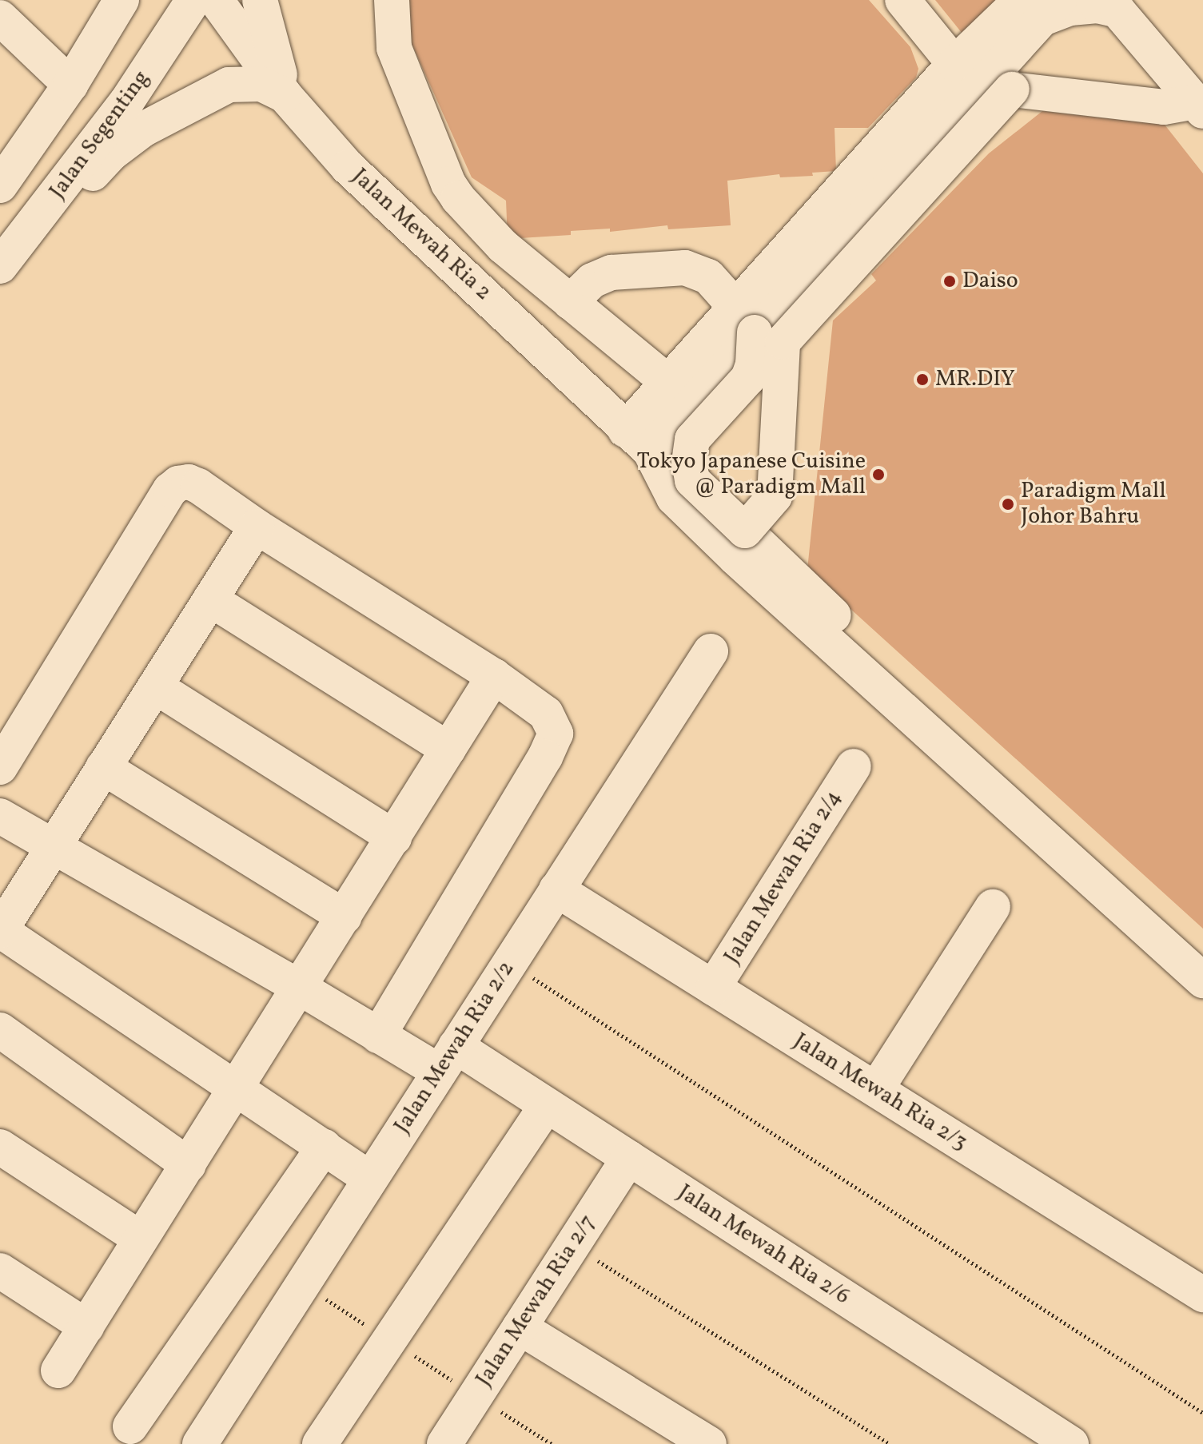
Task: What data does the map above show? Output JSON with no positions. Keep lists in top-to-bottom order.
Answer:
{
  "streets": {
    "street": [
      "Jalan Segenting",
      "Jalan Mewah Ria 2",
      "Jalan Mewah Ria 2/4",
      "Jalan Mewah Ria 2/2",
      "Jalan Mewah Ria 2/3",
      "Jalan Mewah Ria 2/6",
      "Jalan Mewah Ria 2/7"
    ]
  },
  "crossings": [
    ["Jalan Mewah Ria 2/4", "Jalan Mewah Ria 2/3"],
    ["Jalan Mewah Ria 2/2", "Jalan Mewah Ria 2/3"],
    ["Jalan Mewah Ria 2/2", "Jalan Mewah Ria 2/6"],
    ["Jalan Mewah Ria 2/6", "Jalan Mewah Ria 2/7"]
  ],
  "places": [
    "Daiso",
    "MR.DIY",
    "Tokyo Japanese Cuisine @ Paradigm Mall",
    "Paradigm Mall Johor Bahru"
  ]
}
